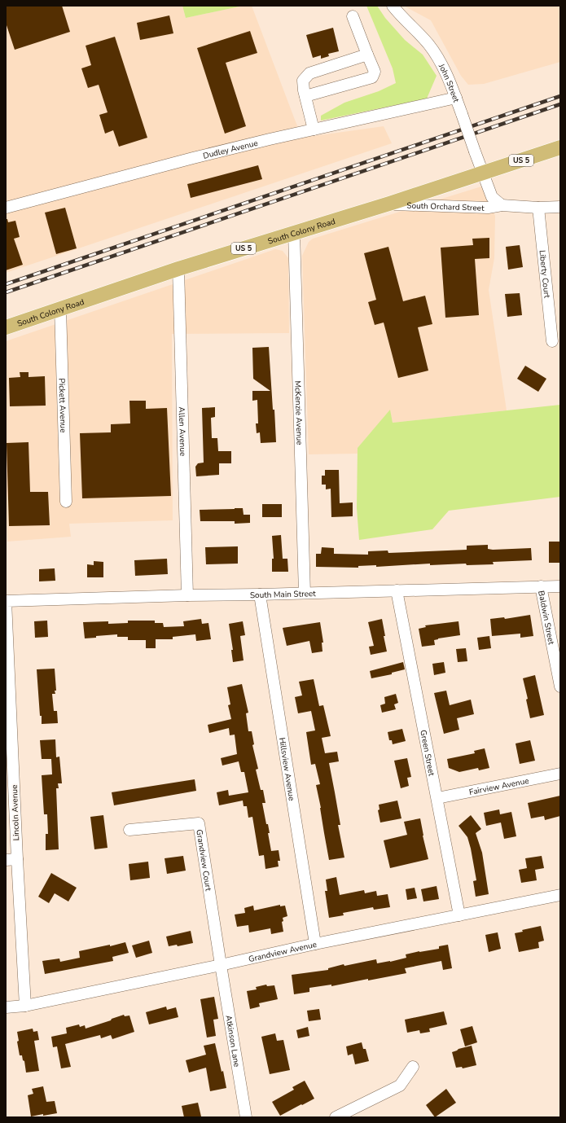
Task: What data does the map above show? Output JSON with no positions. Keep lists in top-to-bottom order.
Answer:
{
  "streets": {
    "main road": ["US 5", "South Colony Road"],
    "street": [
      "John Street",
      "Dudley Avenue",
      "South Orchard Street",
      "Liberty Court",
      "Pickett Avenue",
      "McKenzie Avenue",
      "Allen Avenue",
      "South Main Street",
      "Baldwin Street",
      "Green Street",
      "Hillsview Avenue",
      "Fairview Avenue",
      "Lincoln Avenue",
      "Grandview Court",
      "Grandview Avenue",
      "Atkinson Lane"
    ]
  },
  "crossings": [
    ["John Street", "Dudley Avenue"],
    ["John Street", "South Orchard Street"],
    ["John Street", "South Colony Road"],
    ["South Orchard Street", "South Colony Road"],
    ["South Orchard Street", "Liberty Court"],
    ["South Colony Road", "Pickett Avenue"],
    ["South Colony Road", "McKenzie Avenue"],
    ["South Colony Road", "Allen Avenue"],
    ["McKenzie Avenue", "South Main Street"],
    ["Allen Avenue", "South Main Street"],
    ["South Main Street", "Baldwin Street"],
    ["South Main Street", "Green Street"],
    ["South Main Street", "Hillsview Avenue"],
    ["South Main Street", "Lincoln Avenue"],
    ["Green Street", "Fairview Avenue"],
    ["Green Street", "Grandview Avenue"],
    ["Hillsview Avenue", "Grandview Avenue"],
    ["Lincoln Avenue", "Grandview Avenue"],
    ["Grandview Court", "Grandview Avenue"],
    ["Grandview Court", "Atkinson Lane"],
    ["Grandview Avenue", "Atkinson Lane"]
  ]
}
